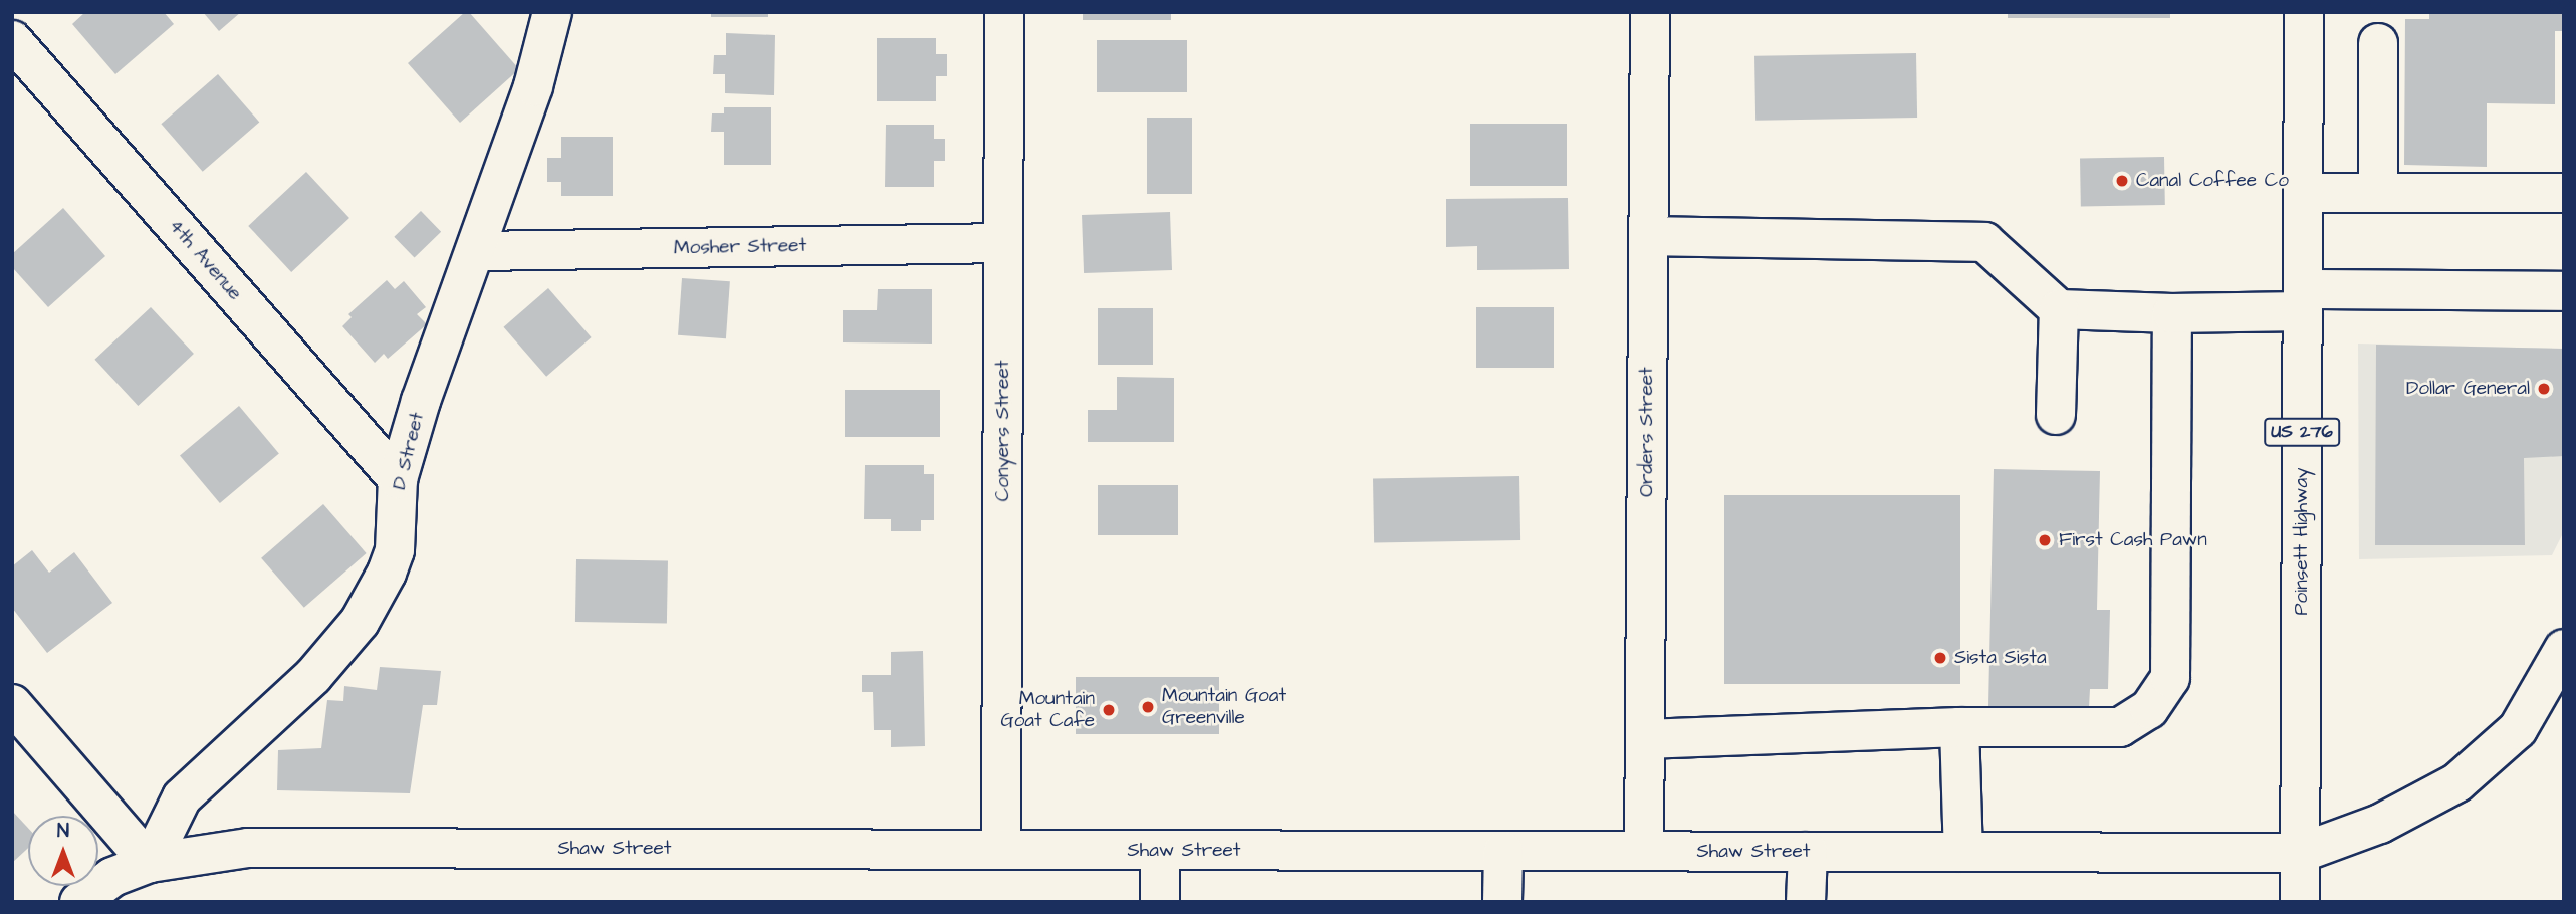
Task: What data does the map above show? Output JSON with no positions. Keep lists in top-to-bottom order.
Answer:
{
  "streets": {
    "main road": [
      "Mosher Street",
      "4th Avenue",
      "Conyers Street",
      "Orders Street",
      "US 276",
      "D Street",
      "Poinsett Highway",
      "Shaw Street"
    ]
  },
  "crossings": [
    ["Mosher Street", "Conyers Street"],
    ["Mosher Street", "D Street"],
    ["4th Avenue", "D Street"],
    ["Conyers Street", "Shaw Street"],
    ["Orders Street", "Shaw Street"],
    ["D Street", "Shaw Street"],
    ["Poinsett Highway", "Shaw Street"]
  ],
  "places": [
    "Canal Coffee Co",
    "Dollar General",
    "First Cash Pawn",
    "Sista Sista",
    "Mountain Goat Greenville",
    "Mountain Goat Cafe"
  ],
  "north": "top"
}
